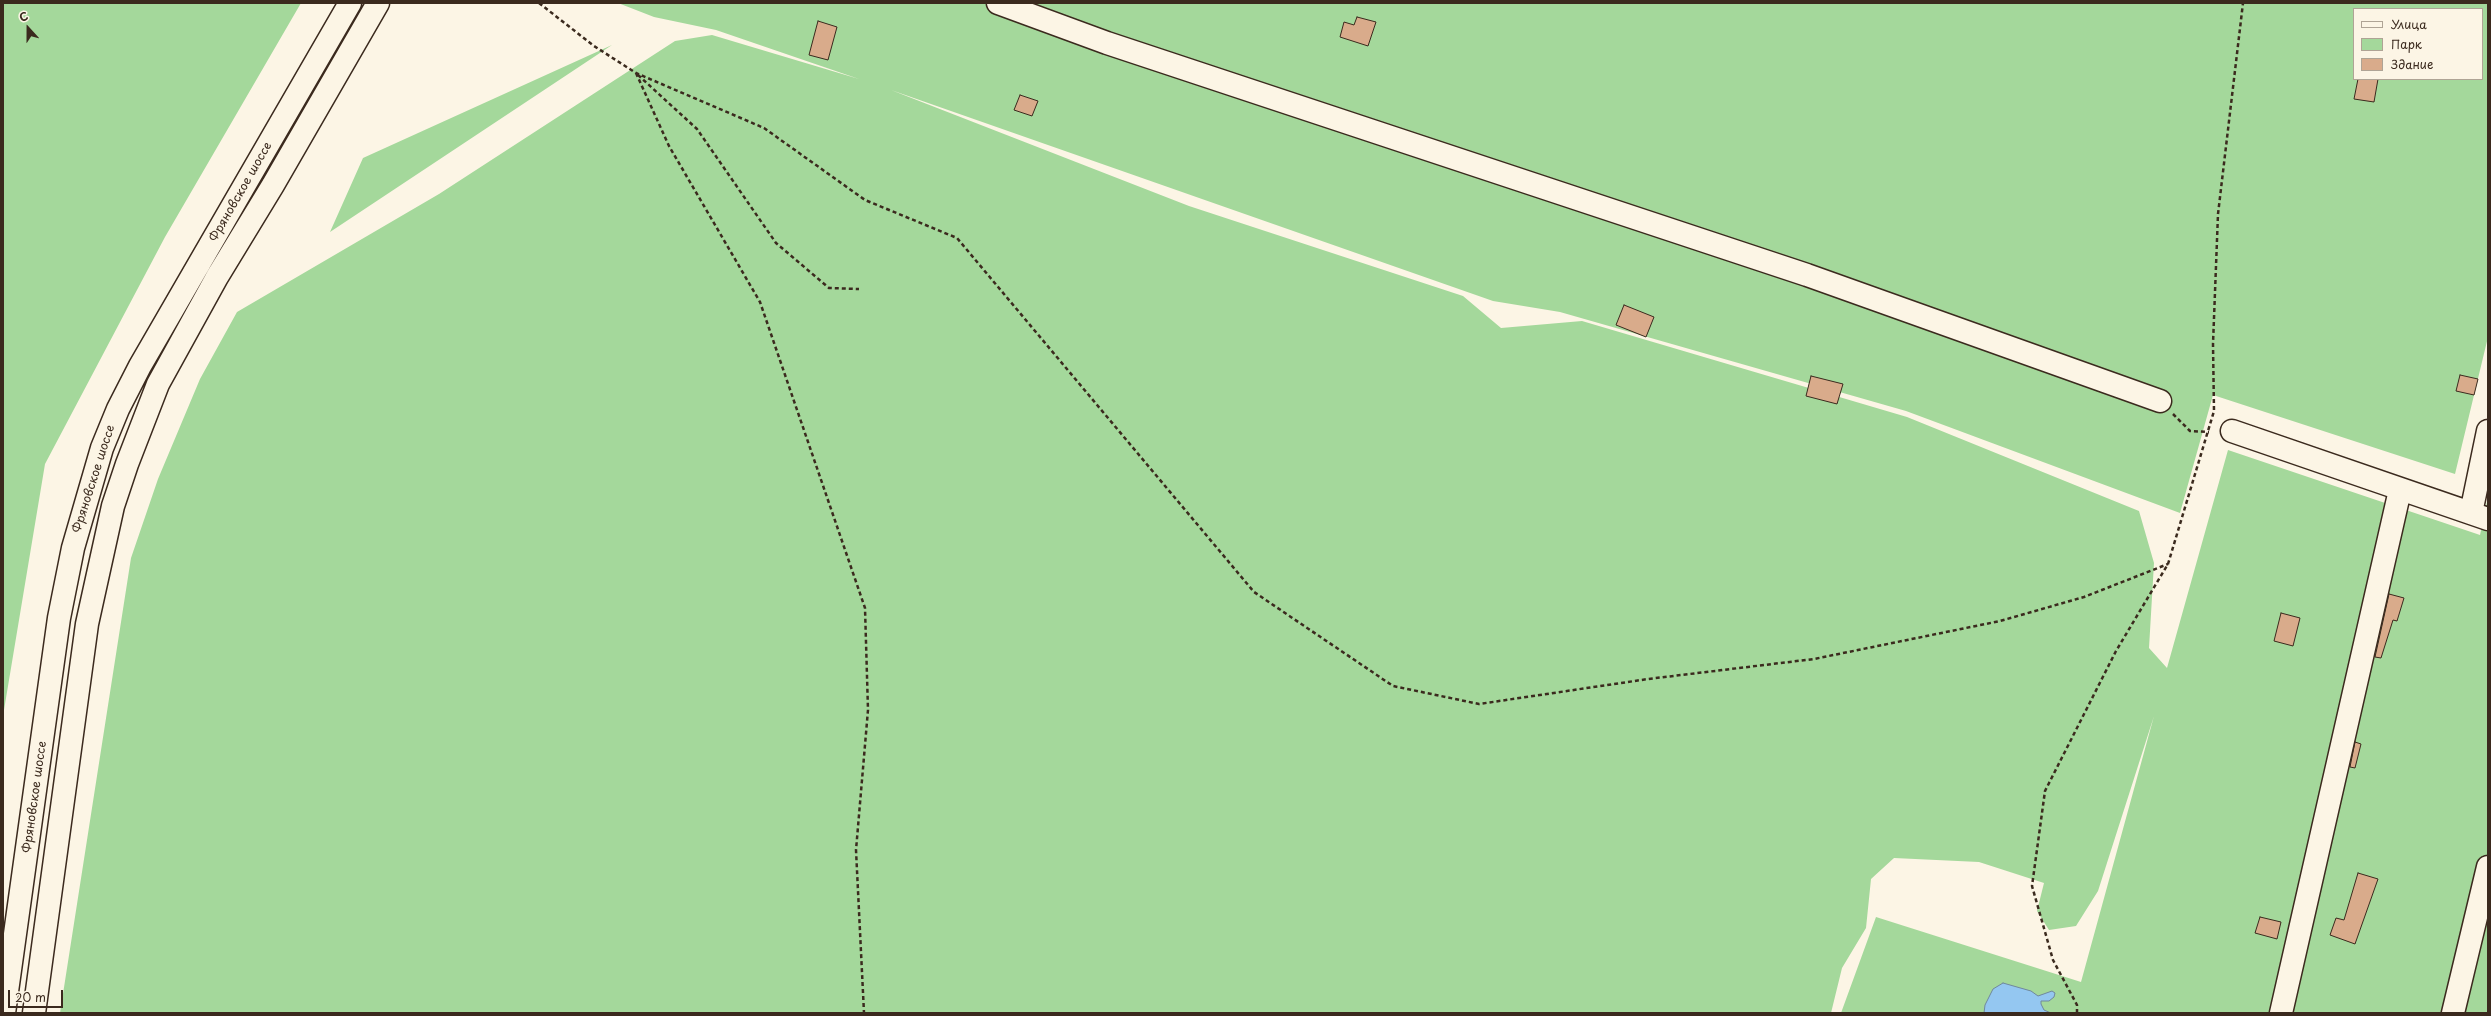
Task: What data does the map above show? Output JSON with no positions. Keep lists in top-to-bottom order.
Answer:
{
  "streets": {
    "main road": ["Фряновское шоссе"]
  },
  "legend": ["Улица", "Парк", "Здание"],
  "scale_bar": "20 m",
  "north": "top"
}
